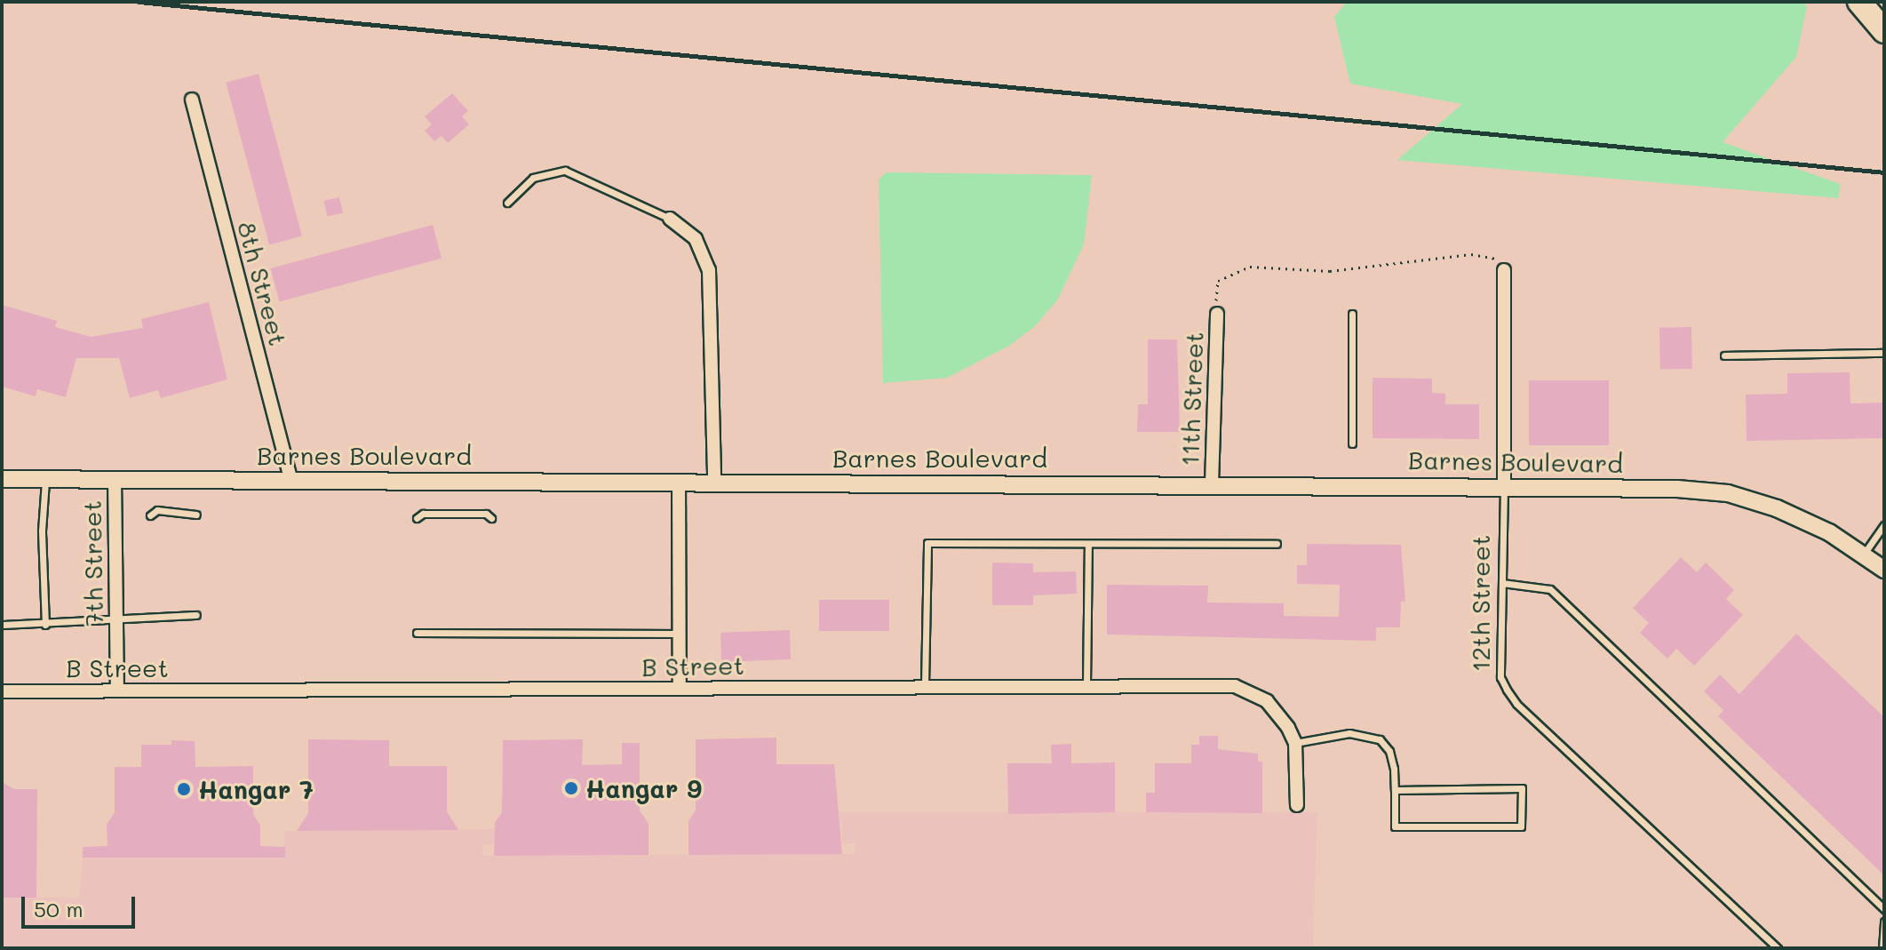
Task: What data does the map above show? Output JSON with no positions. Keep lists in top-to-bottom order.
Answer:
{
  "streets": {
    "street": [
      "8th Street",
      "11th Street",
      "Barnes Boulevard",
      "7th Street",
      "12th Street",
      "B Street"
    ]
  },
  "crossings": [
    ["8th Street", "Barnes Boulevard"],
    ["11th Street", "Barnes Boulevard"],
    ["Barnes Boulevard", "7th Street"],
    ["Barnes Boulevard", "12th Street"],
    ["7th Street", "B Street"]
  ],
  "places": ["Hangar 9", "Hangar 7"],
  "scale_bar": "50 m"
}
